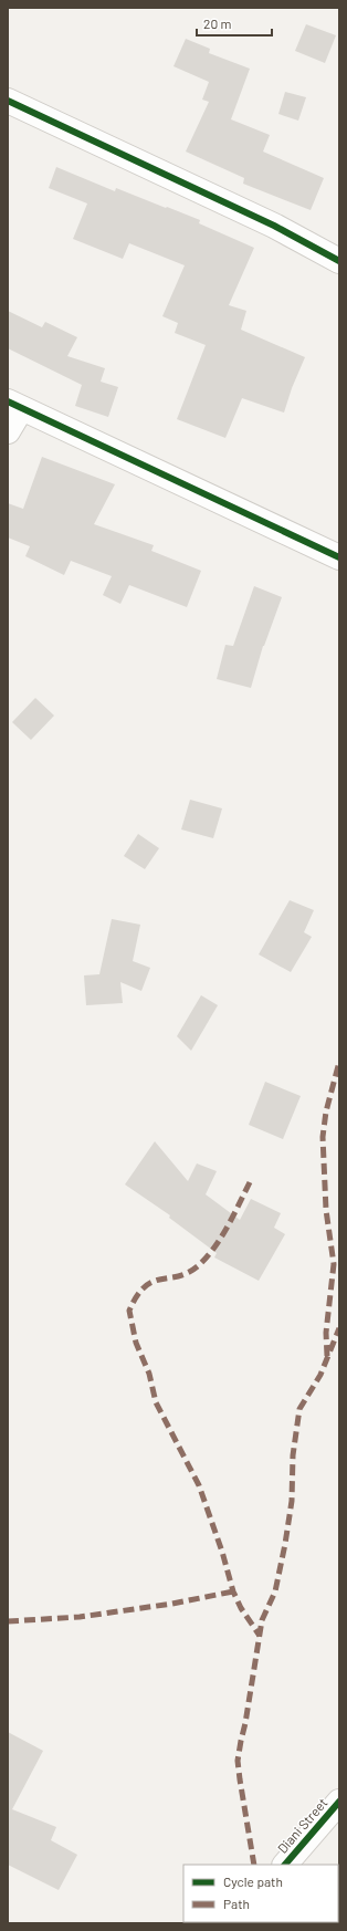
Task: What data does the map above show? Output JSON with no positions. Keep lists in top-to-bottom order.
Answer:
{
  "streets": {
    "street": ["Diani Street"]
  },
  "legend": ["Cycle path", "Path"],
  "scale_bar": "20 m"
}
